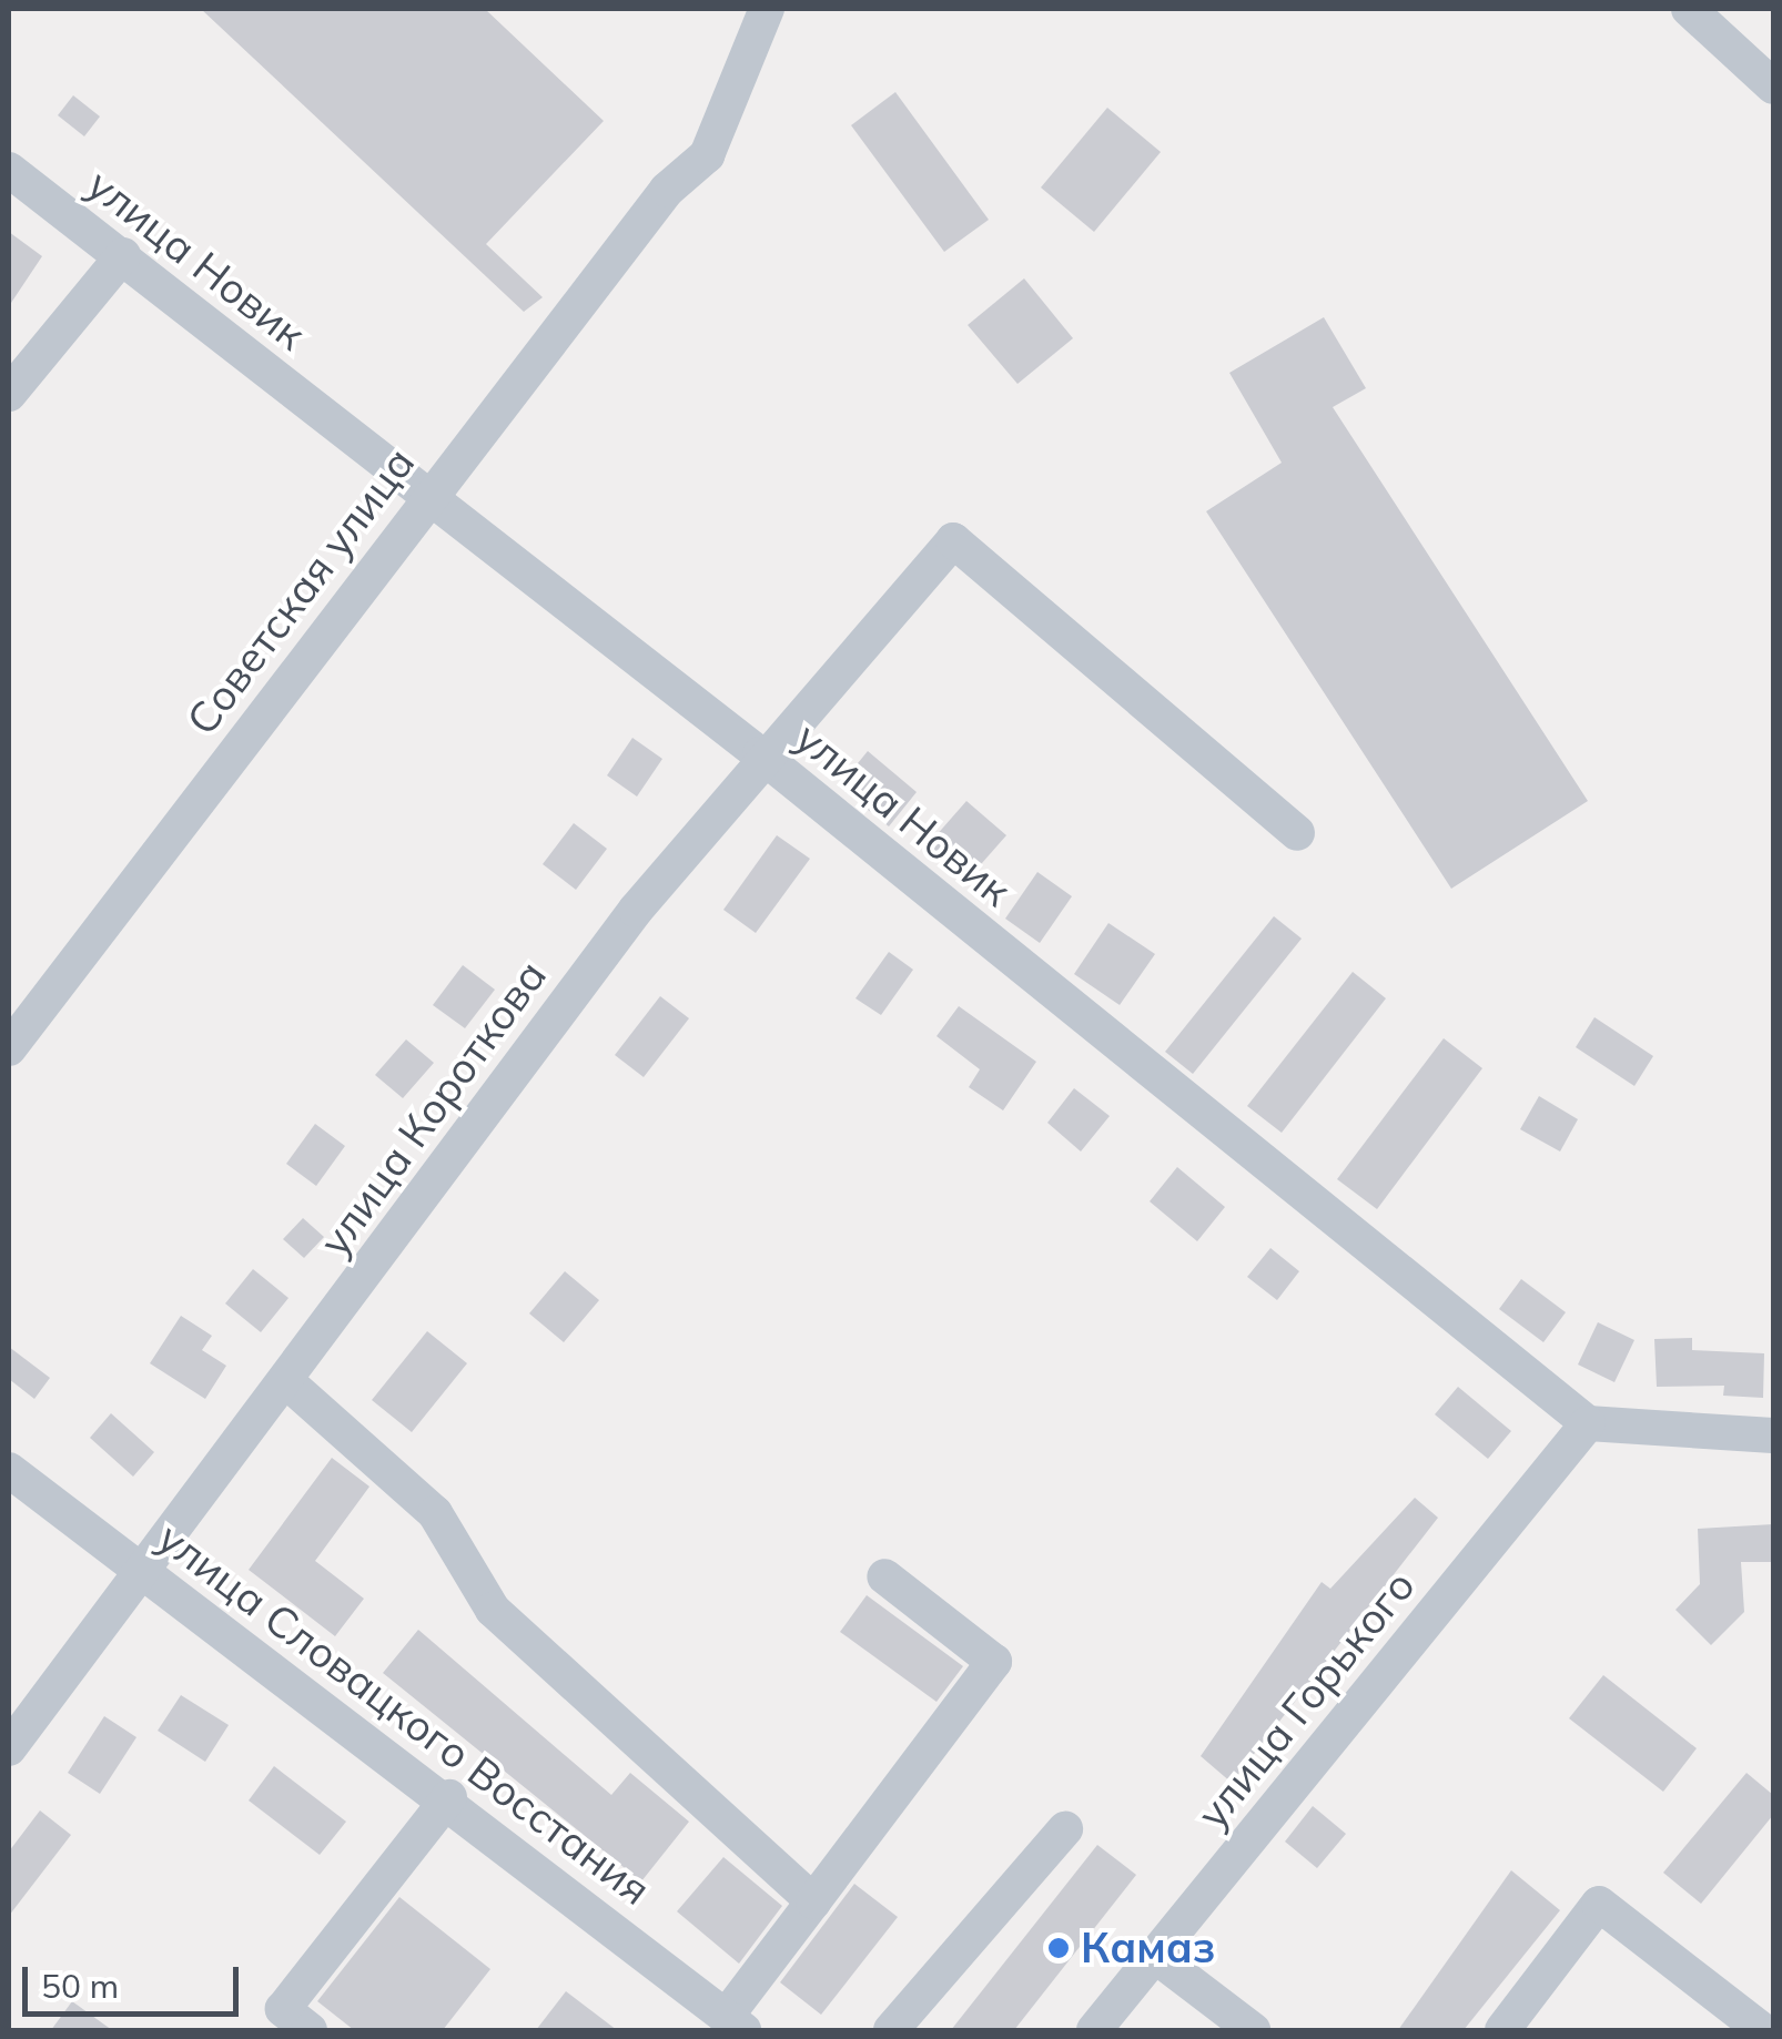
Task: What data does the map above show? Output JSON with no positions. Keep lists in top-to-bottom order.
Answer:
{
  "streets": {
    "street": [
      "улица Новик",
      "Советская улица",
      "улица Короткова",
      "улица Горького",
      "улица Словацкого Восстания"
    ]
  },
  "crossings": [
    ["улица Новик", "Советская улица"],
    ["улица Новик", "улица Короткова"],
    ["улица Новик", "улица Горького"],
    ["улица Короткова", "улица Словацкого Восстания"]
  ],
  "places": ["Камаз"],
  "scale_bar": "50 m"
}
